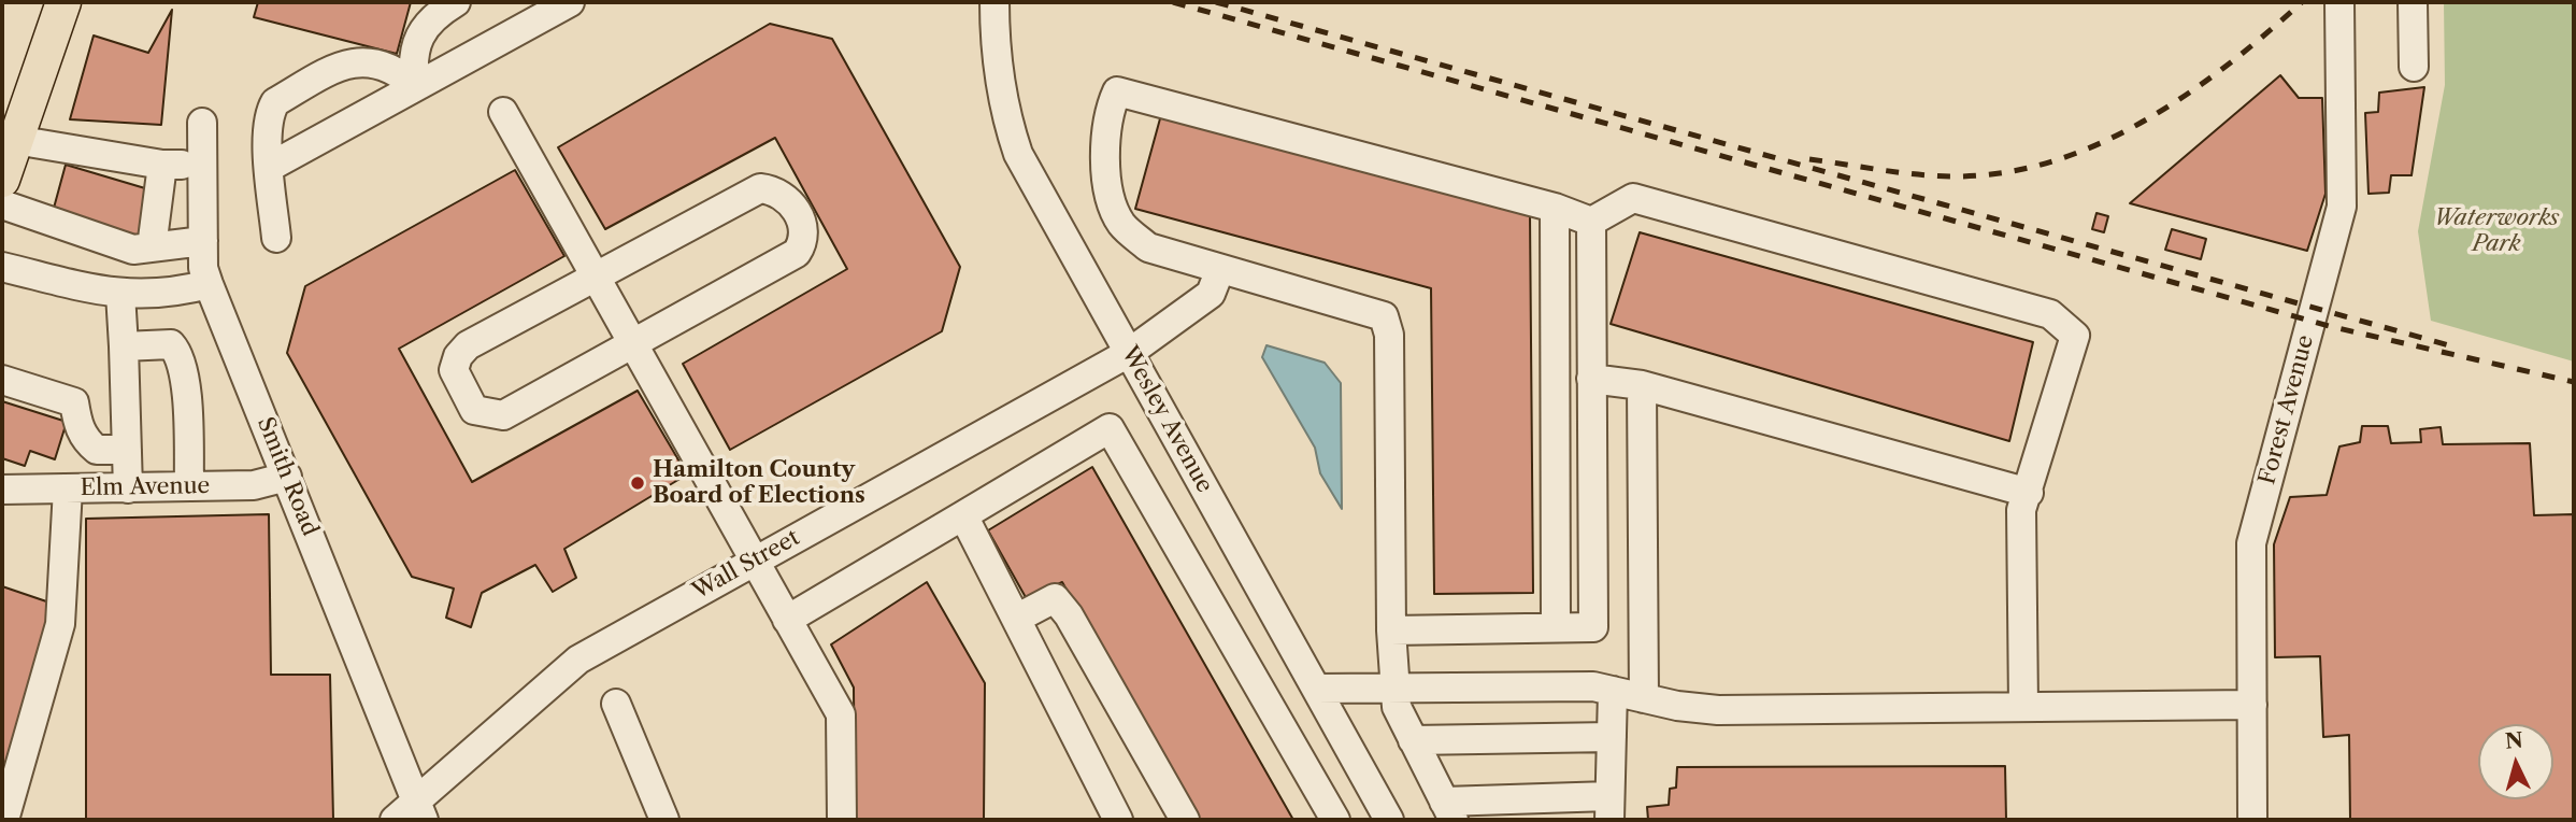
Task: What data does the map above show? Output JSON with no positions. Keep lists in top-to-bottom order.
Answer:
{
  "streets": {
    "street": [
      "Forest Avenue",
      "Wesley Avenue",
      "Smith Road",
      "Elm Avenue",
      "Wall Street"
    ]
  },
  "crossings": [
    ["Wesley Avenue", "Wall Street"],
    ["Smith Road", "Elm Avenue"],
    ["Smith Road", "Wall Street"]
  ],
  "parks": ["Waterworks Park"],
  "places": ["Hamilton County Board of Elections"],
  "north": "top"
}
